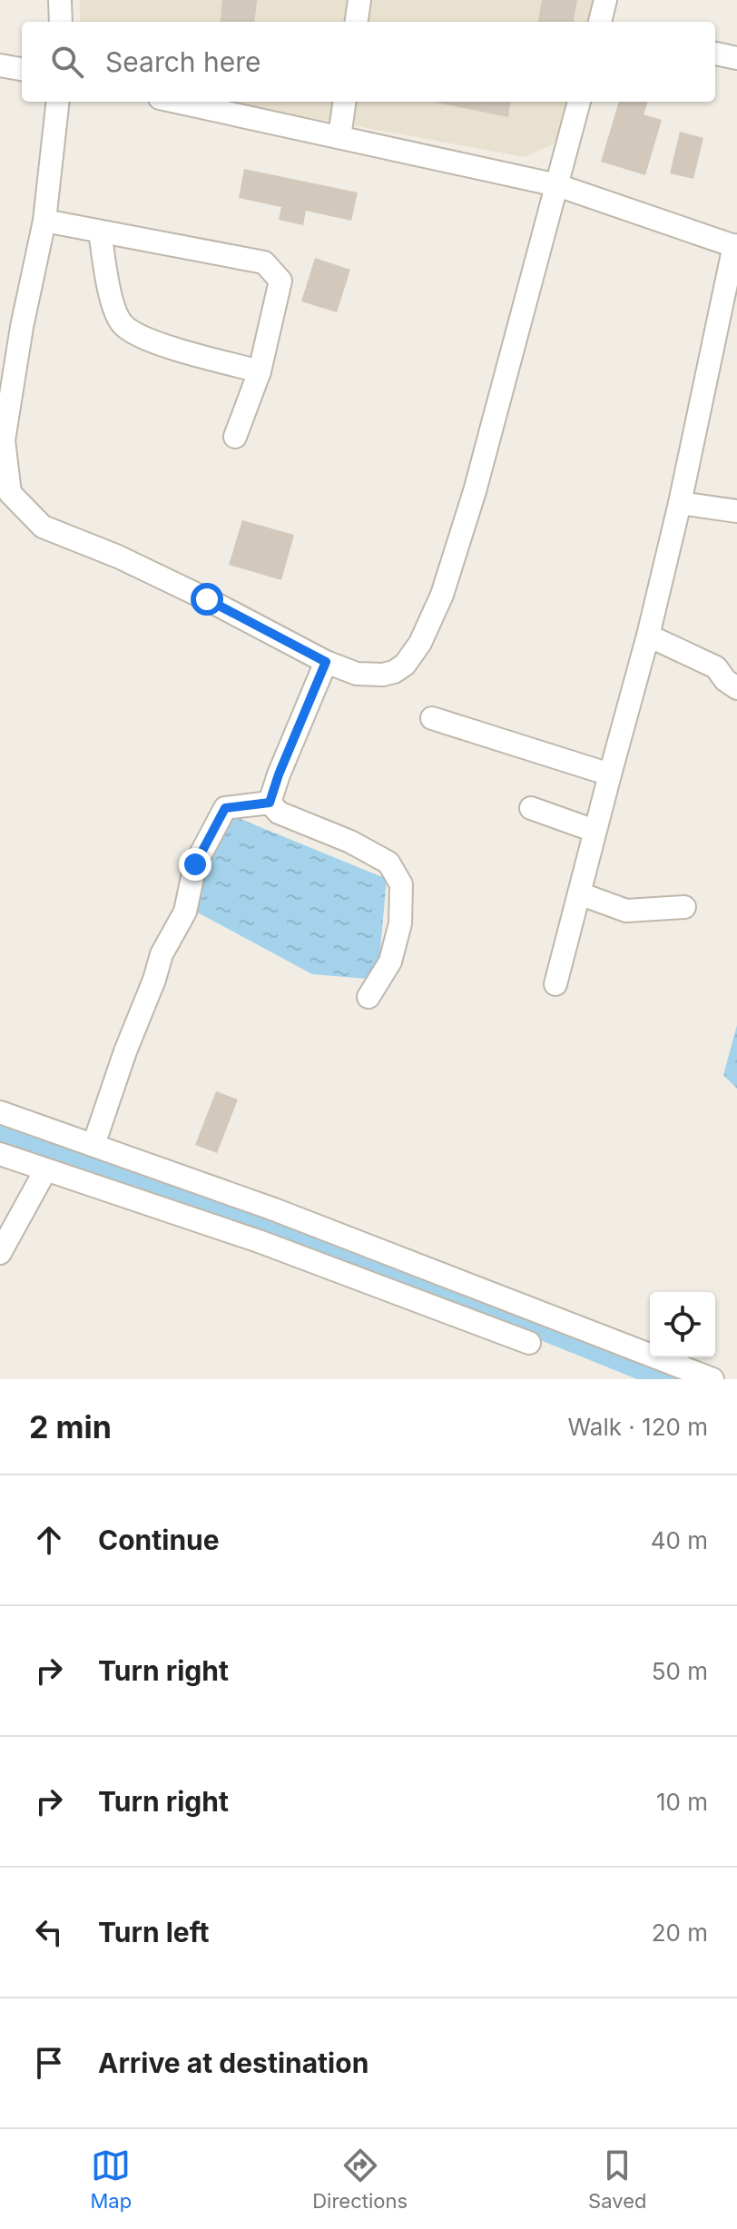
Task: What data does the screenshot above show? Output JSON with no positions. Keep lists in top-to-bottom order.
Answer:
{
  "page": {
    "search": "Search here",
    "heading": ["2 min", "Walk · 120 m"],
    "list": [
      ["Continue", "40 m"],
      ["Turn right", "50 m"],
      ["Turn right", "10 m"],
      ["Turn left", "20 m"],
      "Arrive at destination"
    ],
    "nav": ["Map", "Directions", "Saved"]
  }
}
